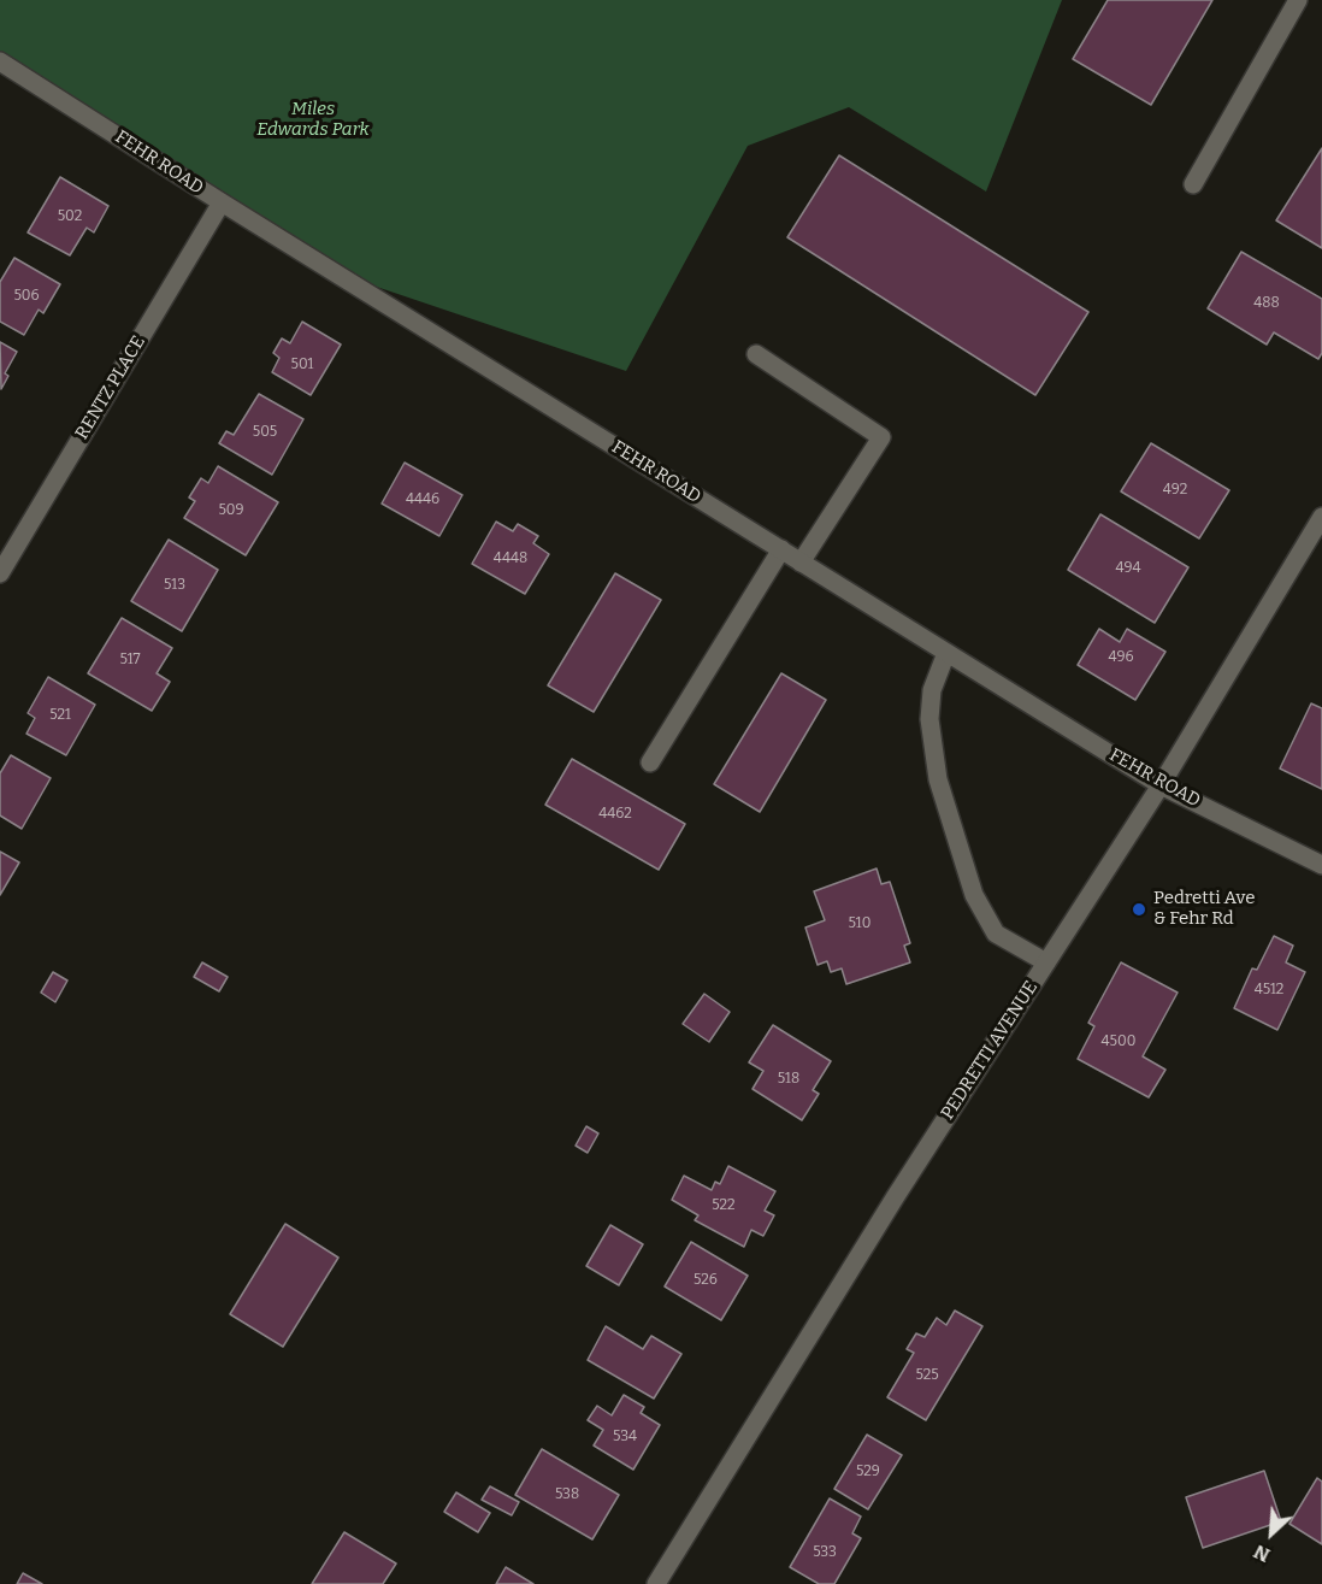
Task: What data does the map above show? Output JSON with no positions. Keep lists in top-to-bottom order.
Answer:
{
  "streets": {
    "street": ["FEHR ROAD", "RENTZ PLACE", "PEDRETTI AVENUE"]
  },
  "crossings": [
    ["FEHR ROAD", "RENTZ PLACE"],
    ["FEHR ROAD", "PEDRETTI AVENUE"]
  ],
  "parks": ["Miles Edwards Park"],
  "places": ["Pedretti Ave & Fehr Rd"],
  "house_numbers": [
    "502",
    "506",
    "488",
    "501",
    "505",
    "492",
    "4446",
    "509",
    "4448",
    "494",
    "513",
    "496",
    "517",
    "521",
    "4462",
    "510",
    "4512",
    "4500",
    "518",
    "522",
    "526",
    "525",
    "534",
    "529",
    "538",
    "533"
  ],
  "north": "bottom left"
}
